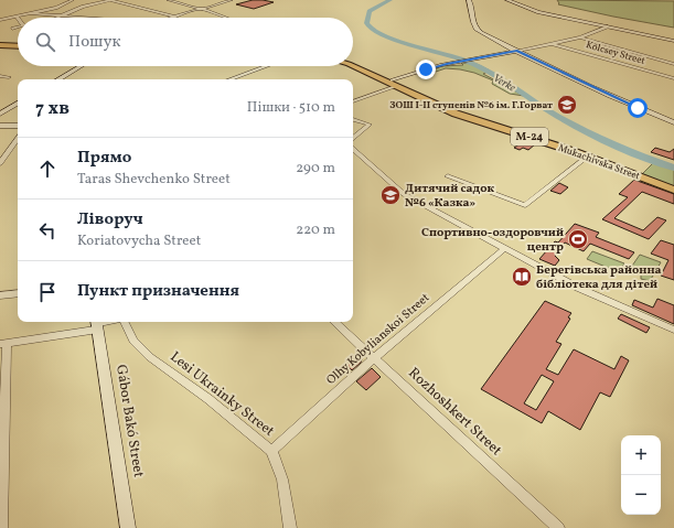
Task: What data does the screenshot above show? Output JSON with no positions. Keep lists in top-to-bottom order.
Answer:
{
  "streets": {
    "highway": ["М-24", "Mukachivska Street"],
    "street": [
      "Kölcsey Street",
      "Olhy Kobylianskoi Street",
      "Lesi Ukrainky Street",
      "Rozhoshkert Street",
      "Gábor Bakó Street"
    ]
  },
  "crossings": [
    ["Olhy Kobylianskoi Street", "Lesi Ukrainky Street"],
    ["Olhy Kobylianskoi Street", "Rozhoshkert Street"],
    ["Lesi Ukrainky Street", "Gábor Bakó Street"]
  ],
  "water": ["Verke"],
  "places": {
    "school or university": ["ЗОШ І-ІІ ступенів №6 ім. Г.Горват", "Дитячий садок №6 «Казка»"],
    "sports": ["Спортивно-оздоровчий центр"],
    "library": ["Берегівська районна бібліотека для дітей"]
  },
  "page": {
    "search": "Пошук",
    "heading": ["7 хв", "Пішки · 510 m"],
    "list": [
      ["Прямо", "Taras Shevchenko Street", "290 m"],
      ["Ліворуч", "Koriatovycha Street", "220 m"],
      "Пункт призначення"
    ],
    "map_buttons": ["+", "−"]
  }
}
